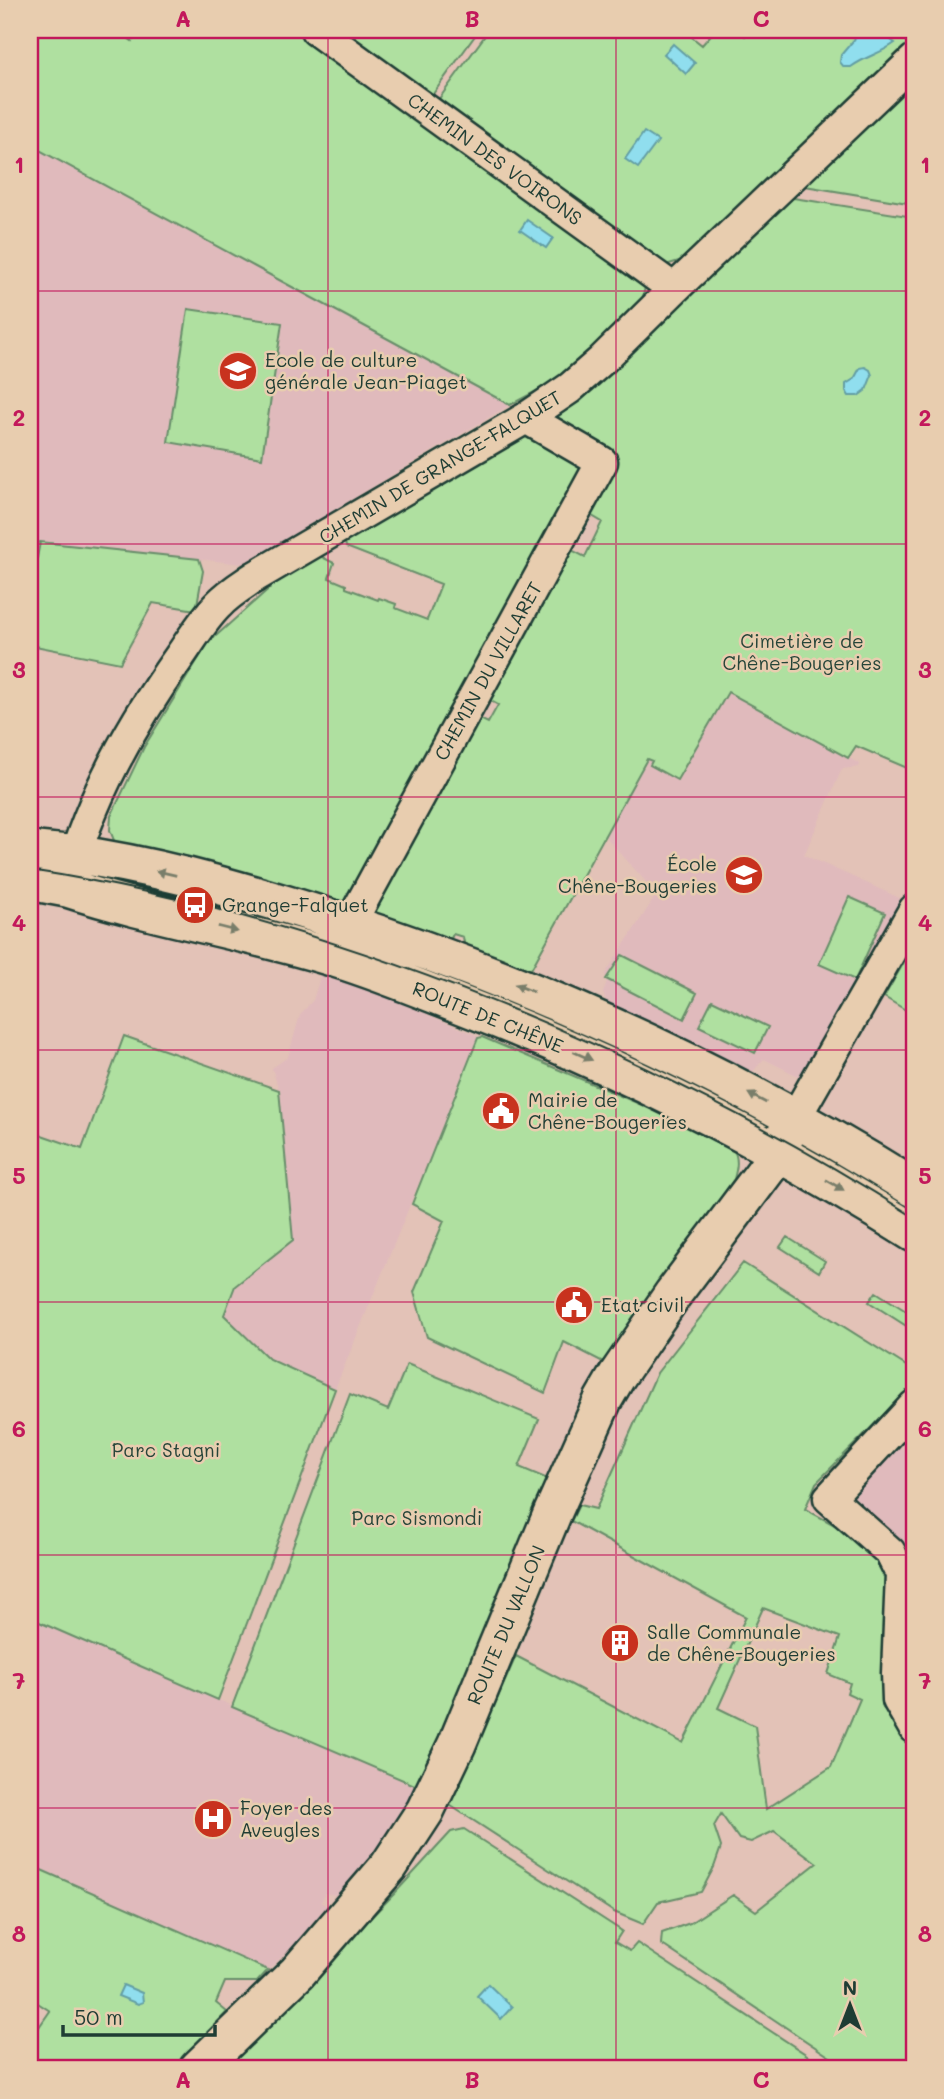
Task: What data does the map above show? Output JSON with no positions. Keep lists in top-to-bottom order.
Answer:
{
  "streets": {
    "main road": ["ROUTE DE CHÊNE", "ROUTE DU VALLON"],
    "street": ["CHEMIN DES VOIRONS", "CHEMIN DE GRANGE-FALQUET", "CHEMIN DU VILLARET"]
  },
  "crossings": [
    ["CHEMIN DES VOIRONS", "CHEMIN DE GRANGE-FALQUET"],
    ["CHEMIN DE GRANGE-FALQUET", "CHEMIN DU VILLARET"],
    ["CHEMIN DE GRANGE-FALQUET", "ROUTE DE CHÊNE"],
    ["CHEMIN DU VILLARET", "ROUTE DE CHÊNE"],
    ["ROUTE DE CHÊNE", "ROUTE DU VALLON"]
  ],
  "parks": ["Cimetière de Chêne-Bougeries", "Parc Stagni", "Parc Sismondi"],
  "places": {
    "school or university": ["Ecole de culture générale Jean-Piaget", "École Chêne-Bougeries"],
    "bus stop": ["Grange-Falquet"],
    "public building": ["Mairie de Chêne-Bougeries", "Etat civil"],
    "building": ["Salle Communale de Chêne-Bougeries"],
    "hospital": ["Foyer des Aveugles"]
  },
  "scale_bar": "50 m",
  "north": "top",
  "grid": {
    "columns": ["A", "B", "C"],
    "rows": [
      "1",
      "2",
      "3",
      "4",
      "5",
      "6",
      "7",
      "8"
    ]
  }
}
